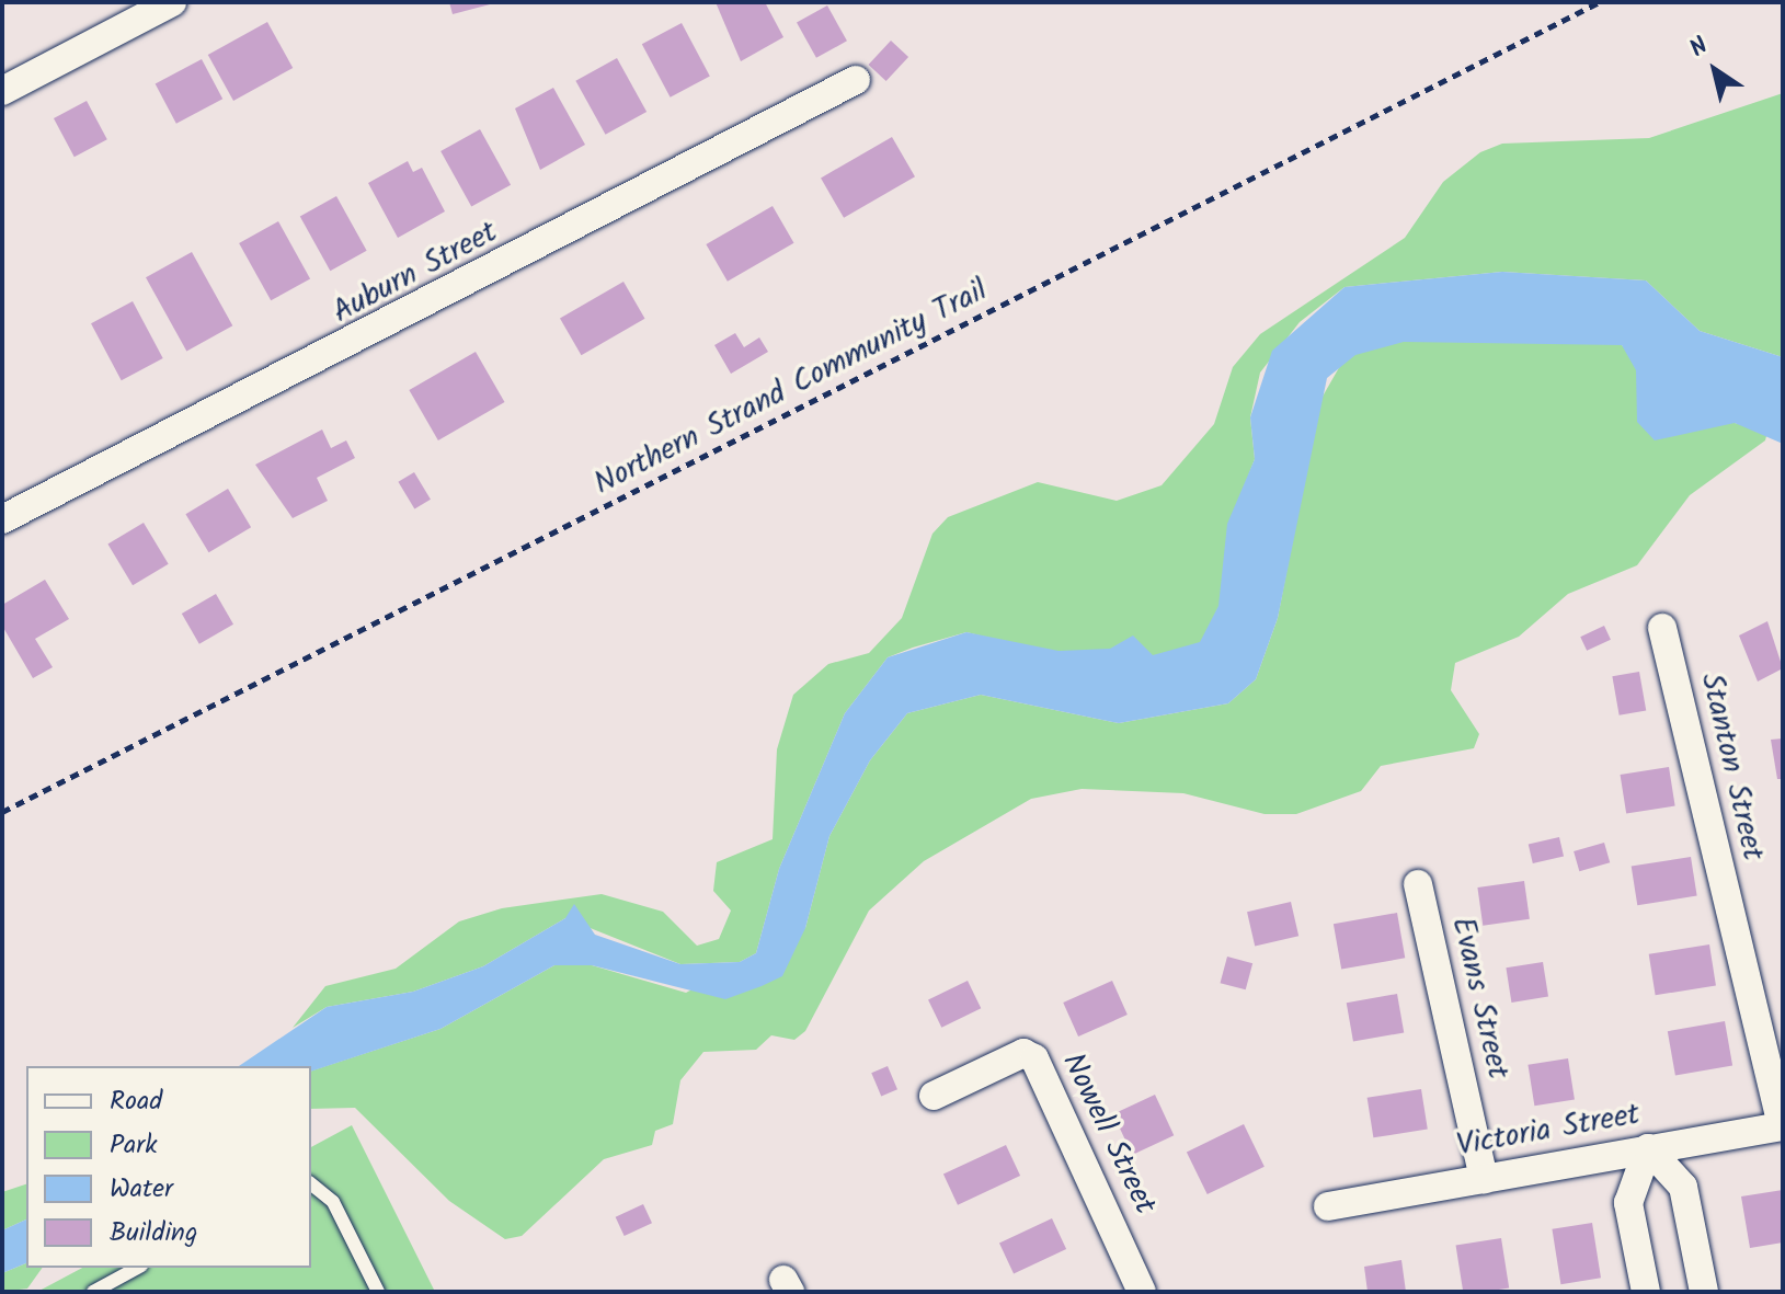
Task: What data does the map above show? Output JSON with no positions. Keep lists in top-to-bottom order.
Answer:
{
  "streets": {
    "street": [
      "Auburn Street",
      "Stanton Street",
      "Evans Street",
      "Victoria Street",
      "Nowell Street"
    ],
    "path": ["Northern Strand Community Trail"]
  },
  "crossings": [
    ["Stanton Street", "Victoria Street"],
    ["Evans Street", "Victoria Street"]
  ],
  "legend": [
    "Road",
    "Park",
    "Water",
    "Building"
  ],
  "north": "top left"
}
